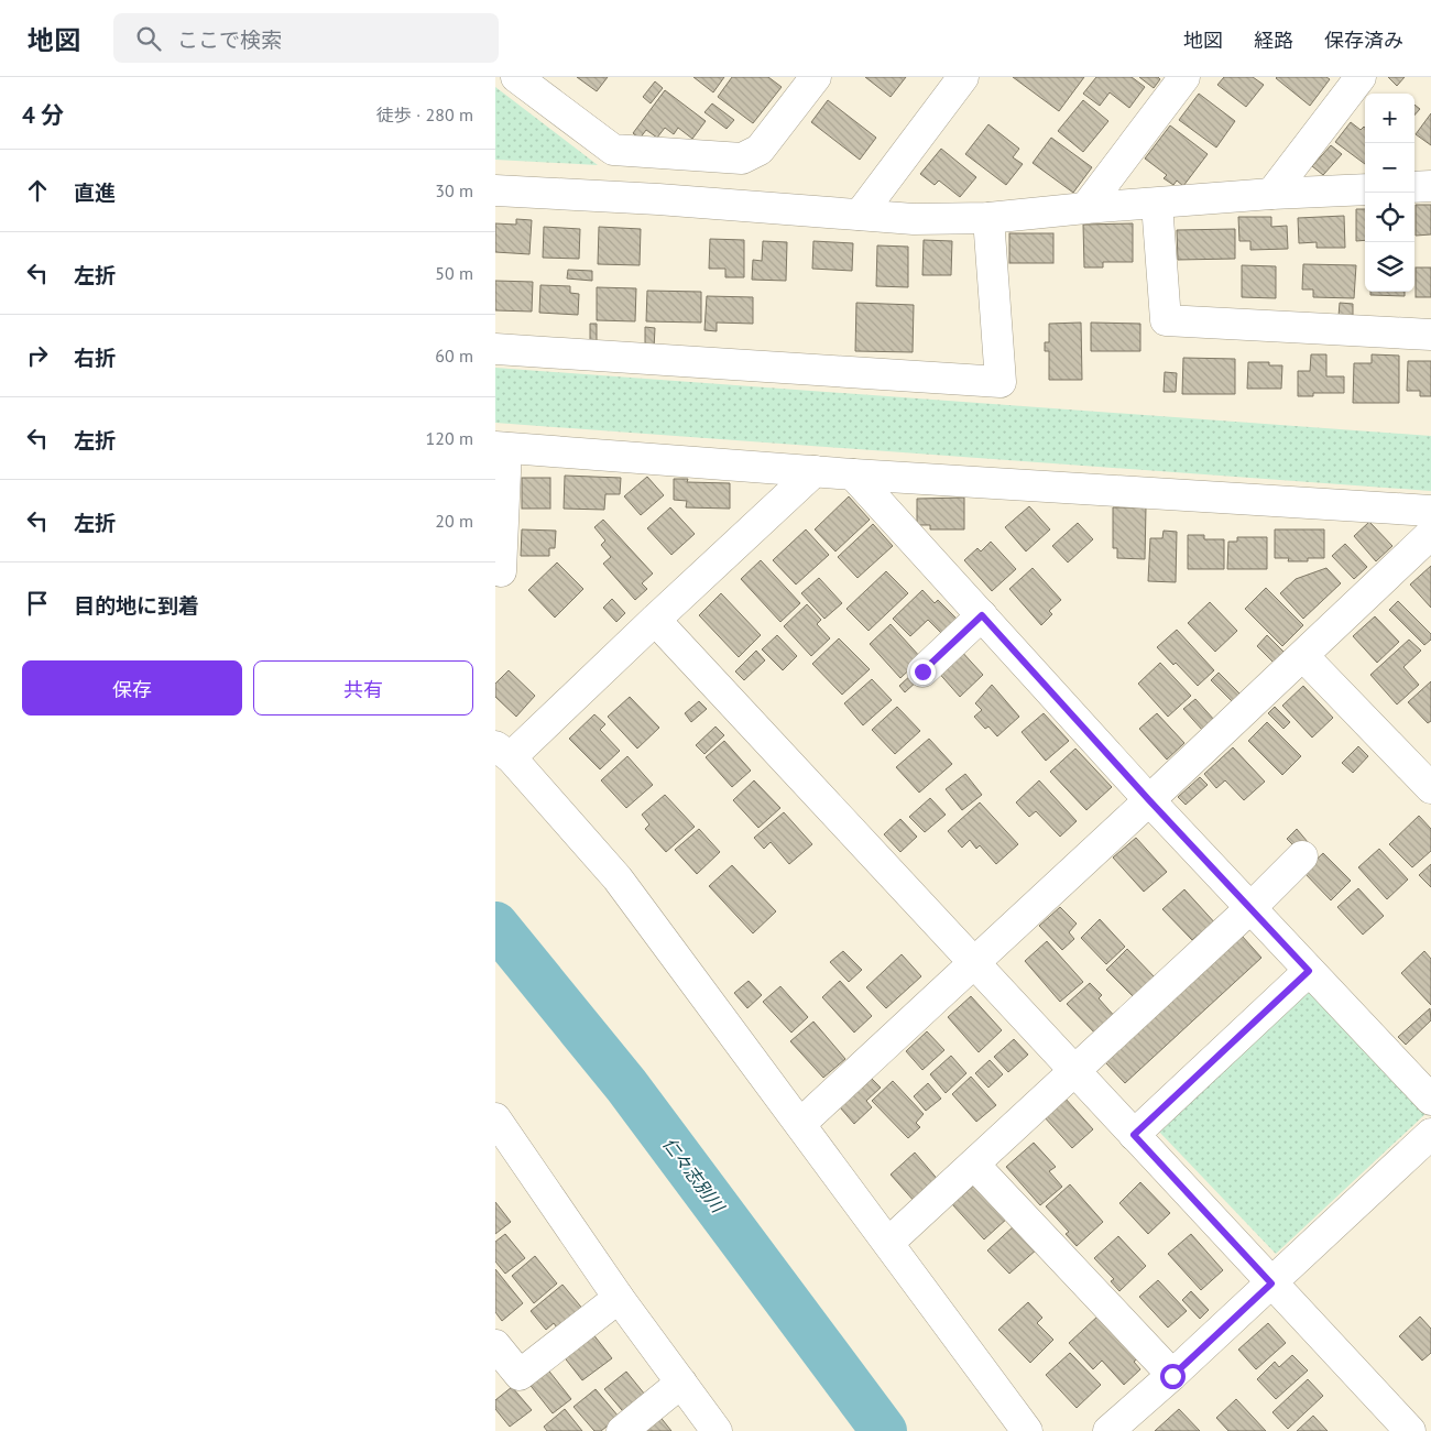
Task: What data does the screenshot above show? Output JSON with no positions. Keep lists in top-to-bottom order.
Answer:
{
  "water": ["仁々志別川"],
  "page": {
    "header": "地図",
    "search": "ここで検索",
    "nav": ["地図", "経路", "保存済み"],
    "heading": ["4 分", "徒歩 · 280 m"],
    "map_buttons": ["+", "−"],
    "list": [
      ["直進", "30 m"],
      ["左折", "50 m"],
      ["右折", "60 m"],
      ["左折", "120 m"],
      ["左折", "20 m"],
      "目的地に到着"
    ],
    "buttons": ["保存", "共有"]
  }
}
